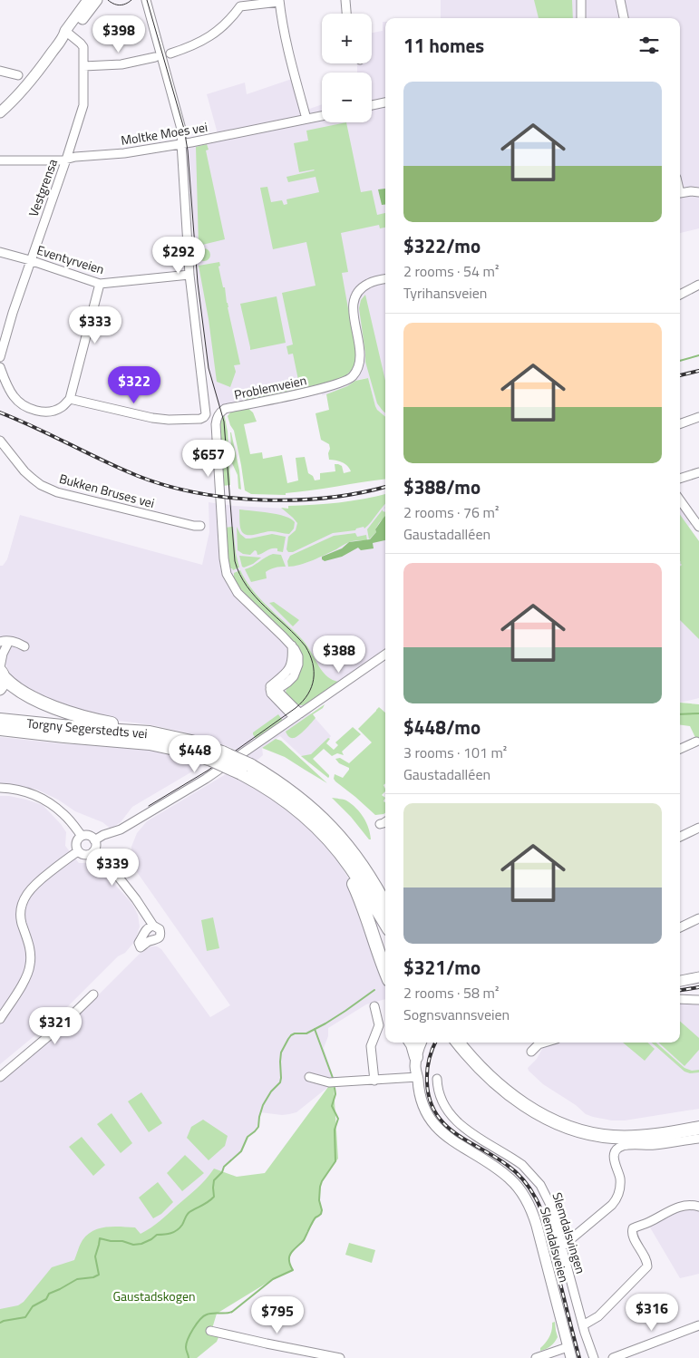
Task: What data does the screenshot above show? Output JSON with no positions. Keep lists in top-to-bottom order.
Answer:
{
  "streets": {
    "highway": ["Torgny Segerstedts vei"],
    "main road": ["Slemdalsveien"],
    "street": [
      "Moltke Moes vei",
      "Vestgrensa",
      "Eventyrveien",
      "Problemveien",
      "Bukken Bruses vei",
      "Slemdalsvingen"
    ]
  },
  "crossings": [
    ["Moltke Moes vei", "Vestgrensa"],
    ["Vestgrensa", "Eventyrveien"]
  ],
  "parks": ["Gaustadskogen"],
  "page": {
    "map_buttons": ["+", "−"],
    "price": [
      "$398",
      "$292",
      "$333",
      "$322",
      "$657",
      "$388",
      "$448",
      "$339",
      "$321",
      "$316",
      "$795"
    ],
    "heading": "11 homes",
    "list": [
      {
        "name": "$322/mo",
        "note": "2 rooms · 54 m² · Tyrihansveien"
      },
      {
        "name": "$388/mo",
        "note": "2 rooms · 76 m² · Gaustadalléen"
      },
      {
        "name": "$448/mo",
        "note": "3 rooms · 101 m² · Gaustadalléen"
      },
      {
        "name": "$321/mo",
        "note": "2 rooms · 58 m² · Sognsvannsveien"
      }
    ]
  }
}
